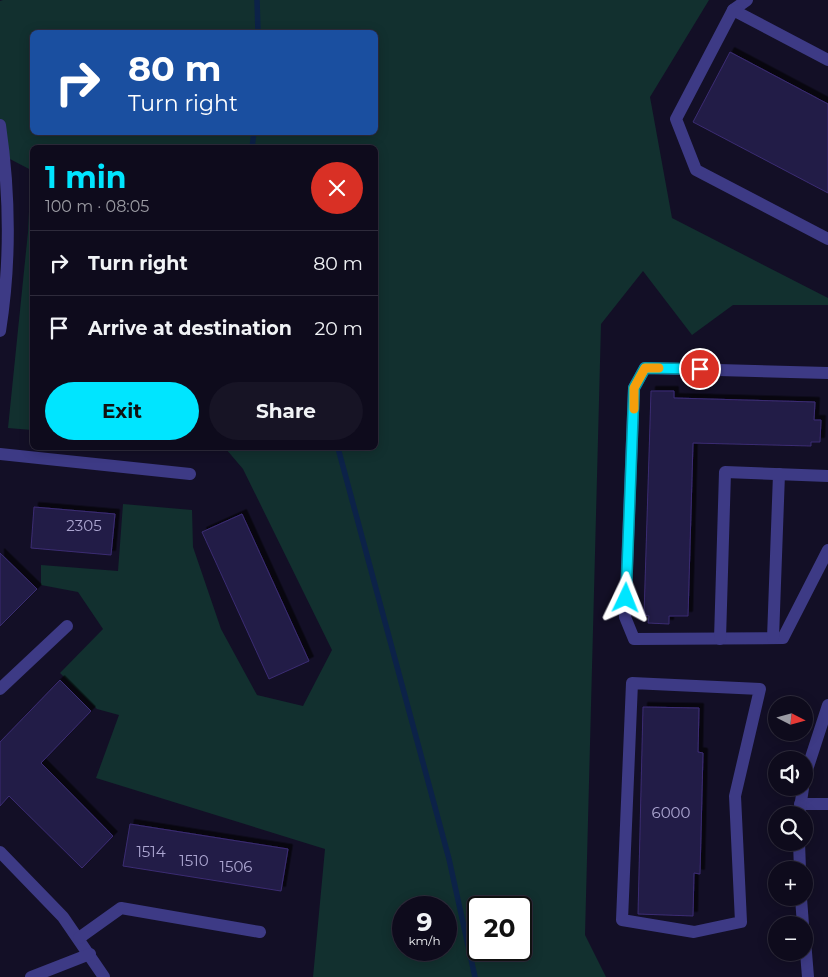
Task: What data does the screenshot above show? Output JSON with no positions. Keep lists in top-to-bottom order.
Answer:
{
  "house_numbers": [
    "2305",
    "6000",
    "1514",
    "1510",
    "1506"
  ],
  "north": "right",
  "page": {
    "turn": ["80 m", "Turn right"],
    "heading": ["1 min", "100 m · 08:05"],
    "list": [
      {
        "name": "Turn right",
        "value": "80 m"
      },
      {
        "name": "Arrive at destination",
        "value": "20 m"
      }
    ],
    "buttons": ["Exit", "Share"],
    "map_buttons": ["+", "−"],
    "speed": "9 km/h",
    "limit": "20"
  }
}
